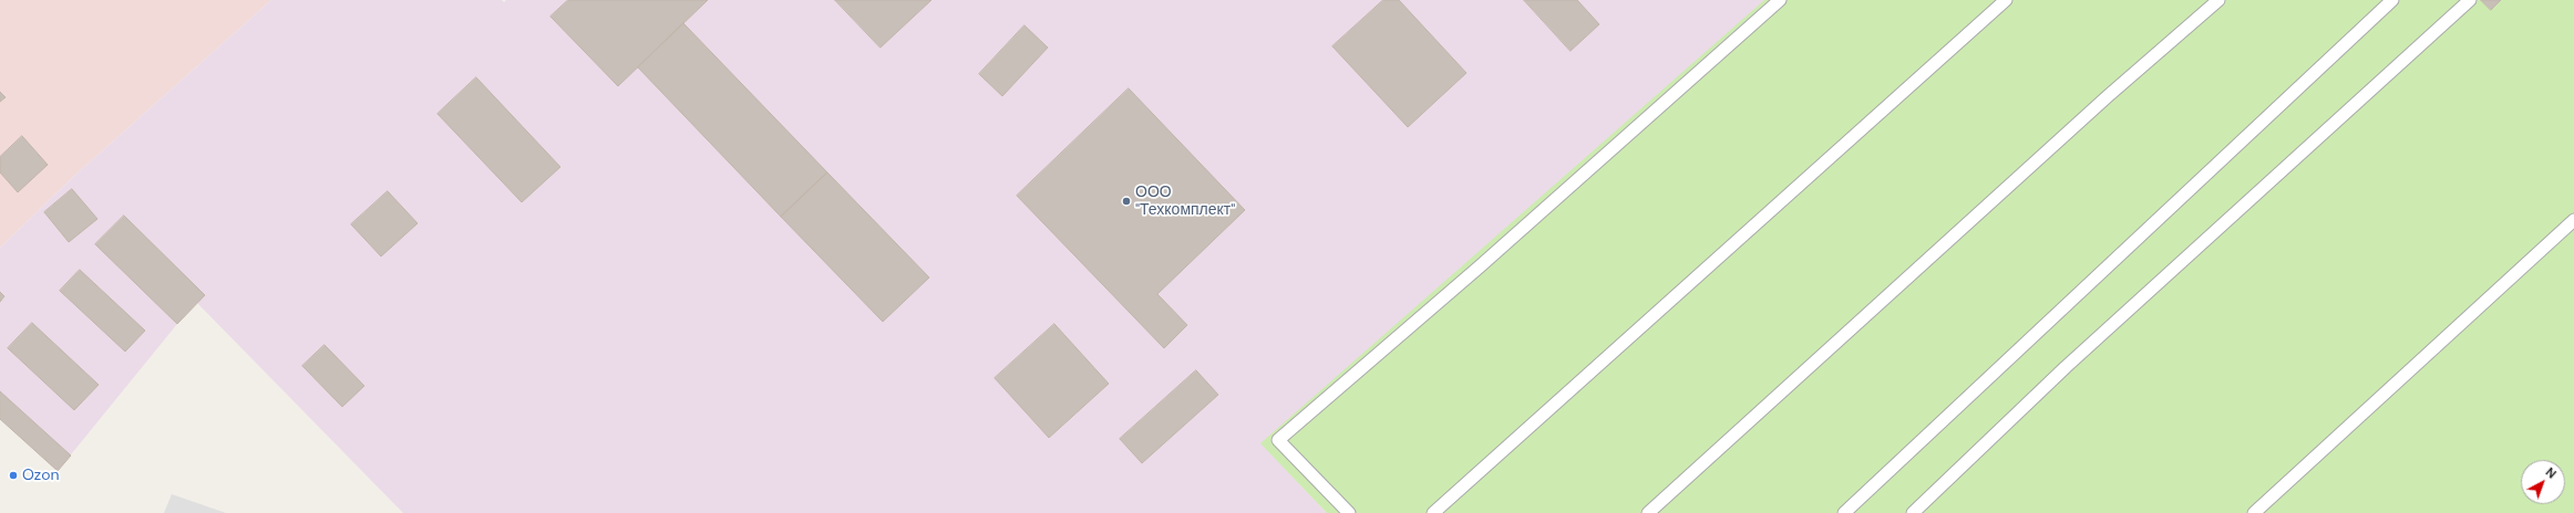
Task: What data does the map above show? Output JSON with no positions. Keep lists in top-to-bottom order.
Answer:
{
  "places": ["ООО \"Техкомплект\"", "Ozon"],
  "north": "top right"
}
